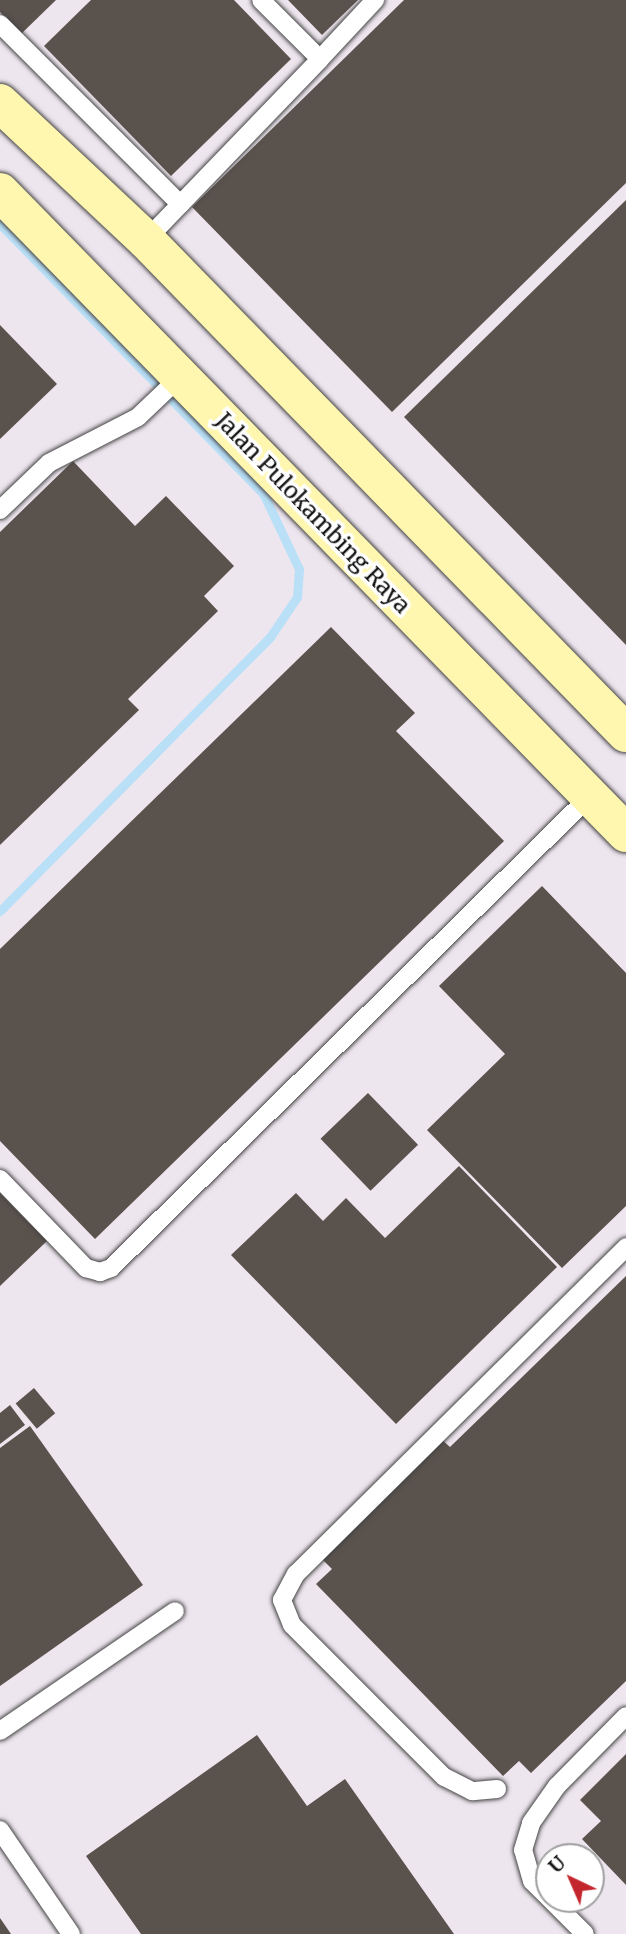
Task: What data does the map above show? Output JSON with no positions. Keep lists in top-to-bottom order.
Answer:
{
  "streets": {
    "street": ["Jalan Pulokambing Raya"]
  },
  "north": "top left"
}
